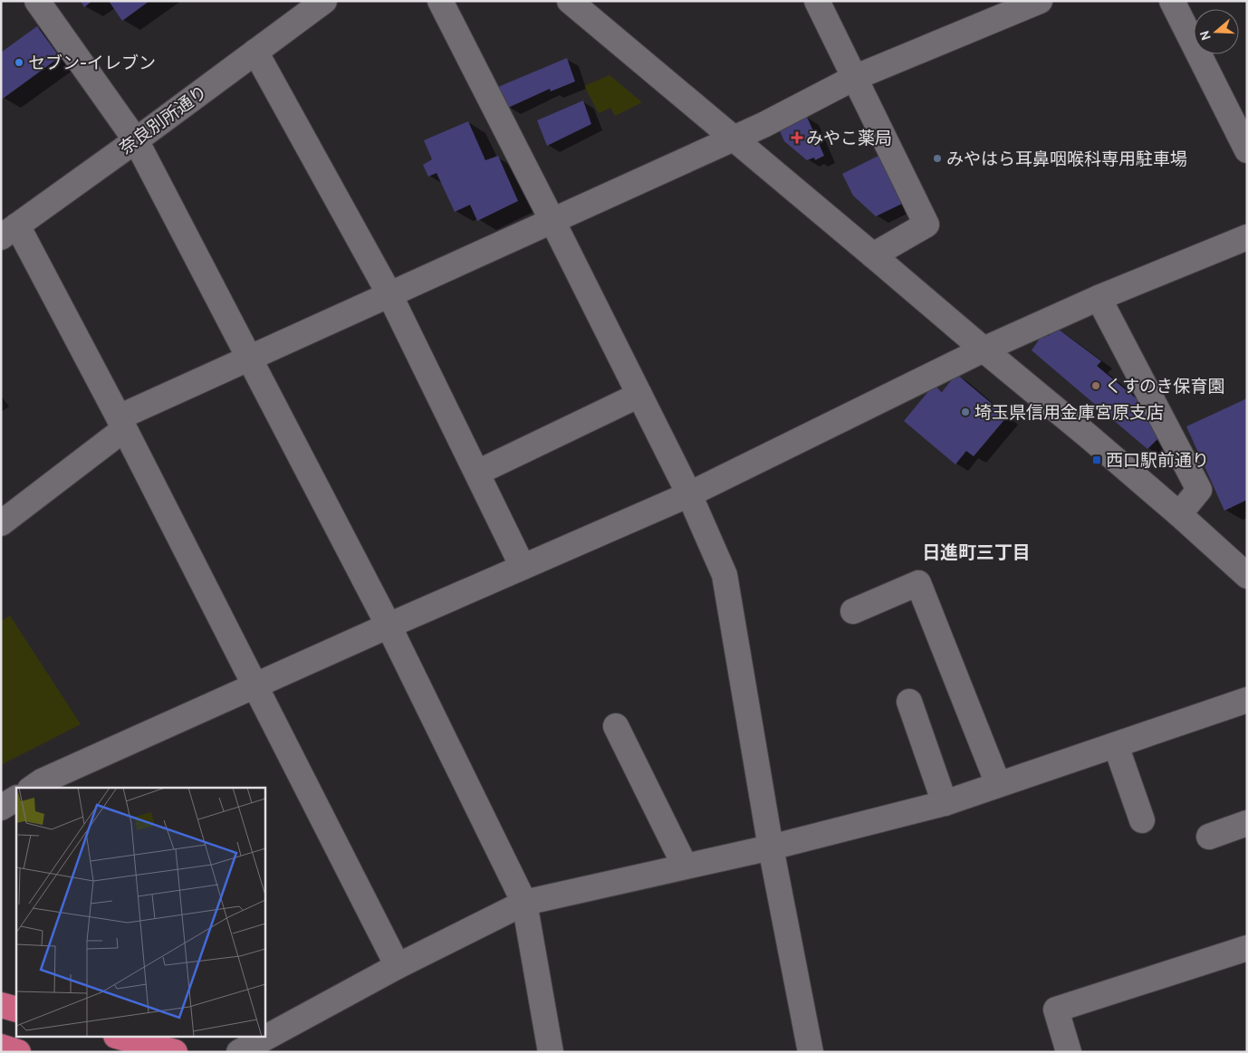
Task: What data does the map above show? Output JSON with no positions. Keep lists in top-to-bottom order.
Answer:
{
  "streets": {
    "street": ["奈良別所通り"]
  },
  "districts": ["日進町三丁目"],
  "places": {
    "other": [
      "セブン-イレブン",
      "みやはら耳鼻咽喉科専用駐車場",
      "くすのき保育園",
      "埼玉県信用金庫宮原支店"
    ],
    "health": ["みやこ薬局"],
    "transit": ["西口駅前通り"]
  },
  "north": "left"
}
